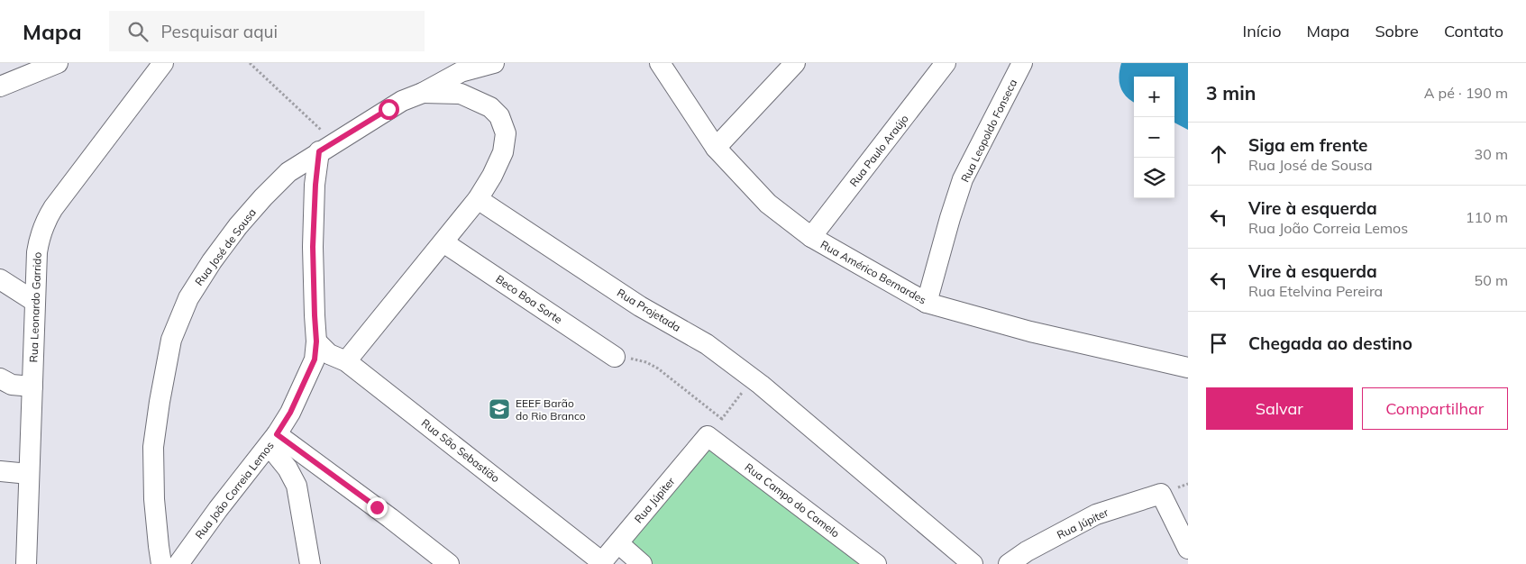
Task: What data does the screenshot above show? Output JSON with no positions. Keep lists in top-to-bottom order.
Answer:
{
  "streets": {
    "street": [
      "Rua Leopoldo Fonseca",
      "Rua Paulo Araújo",
      "Rua José de Sousa",
      "Rua Américo Bernardes",
      "Beco Boa Sorte",
      "Rua Leonardo Garrido",
      "Rua Projetada",
      "Rua São Sebastião",
      "Rua João Correia Lemos",
      "Rua Júpiter",
      "Rua Campo do Camelo"
    ]
  },
  "crossings": [
    ["Rua Leopoldo Fonseca", "Rua Américo Bernardes"],
    ["Rua Paulo Araújo", "Rua Américo Bernardes"],
    ["Rua José de Sousa", "Rua Projetada"],
    ["Rua José de Sousa", "Rua João Correia Lemos"],
    ["Rua São Sebastião", "Rua João Correia Lemos"],
    ["Rua São Sebastião", "Rua Júpiter"],
    ["Rua Júpiter", "Rua Campo do Camelo"]
  ],
  "places": {
    "school or university": ["EEEF Barão do Rio Branco"]
  },
  "page": {
    "header": "Mapa",
    "search": "Pesquisar aqui",
    "nav": [
      "Início",
      "Mapa",
      "Sobre",
      "Contato"
    ],
    "heading": ["3 min", "A pé · 190 m"],
    "map_buttons": ["+", "−"],
    "list": [
      ["Siga em frente", "Rua José de Sousa", "30 m"],
      ["Vire à esquerda", "Rua João Correia Lemos", "110 m"],
      ["Vire à esquerda", "Rua Etelvina Pereira", "50 m"],
      "Chegada ao destino"
    ],
    "buttons": ["Salvar", "Compartilhar"]
  }
}
